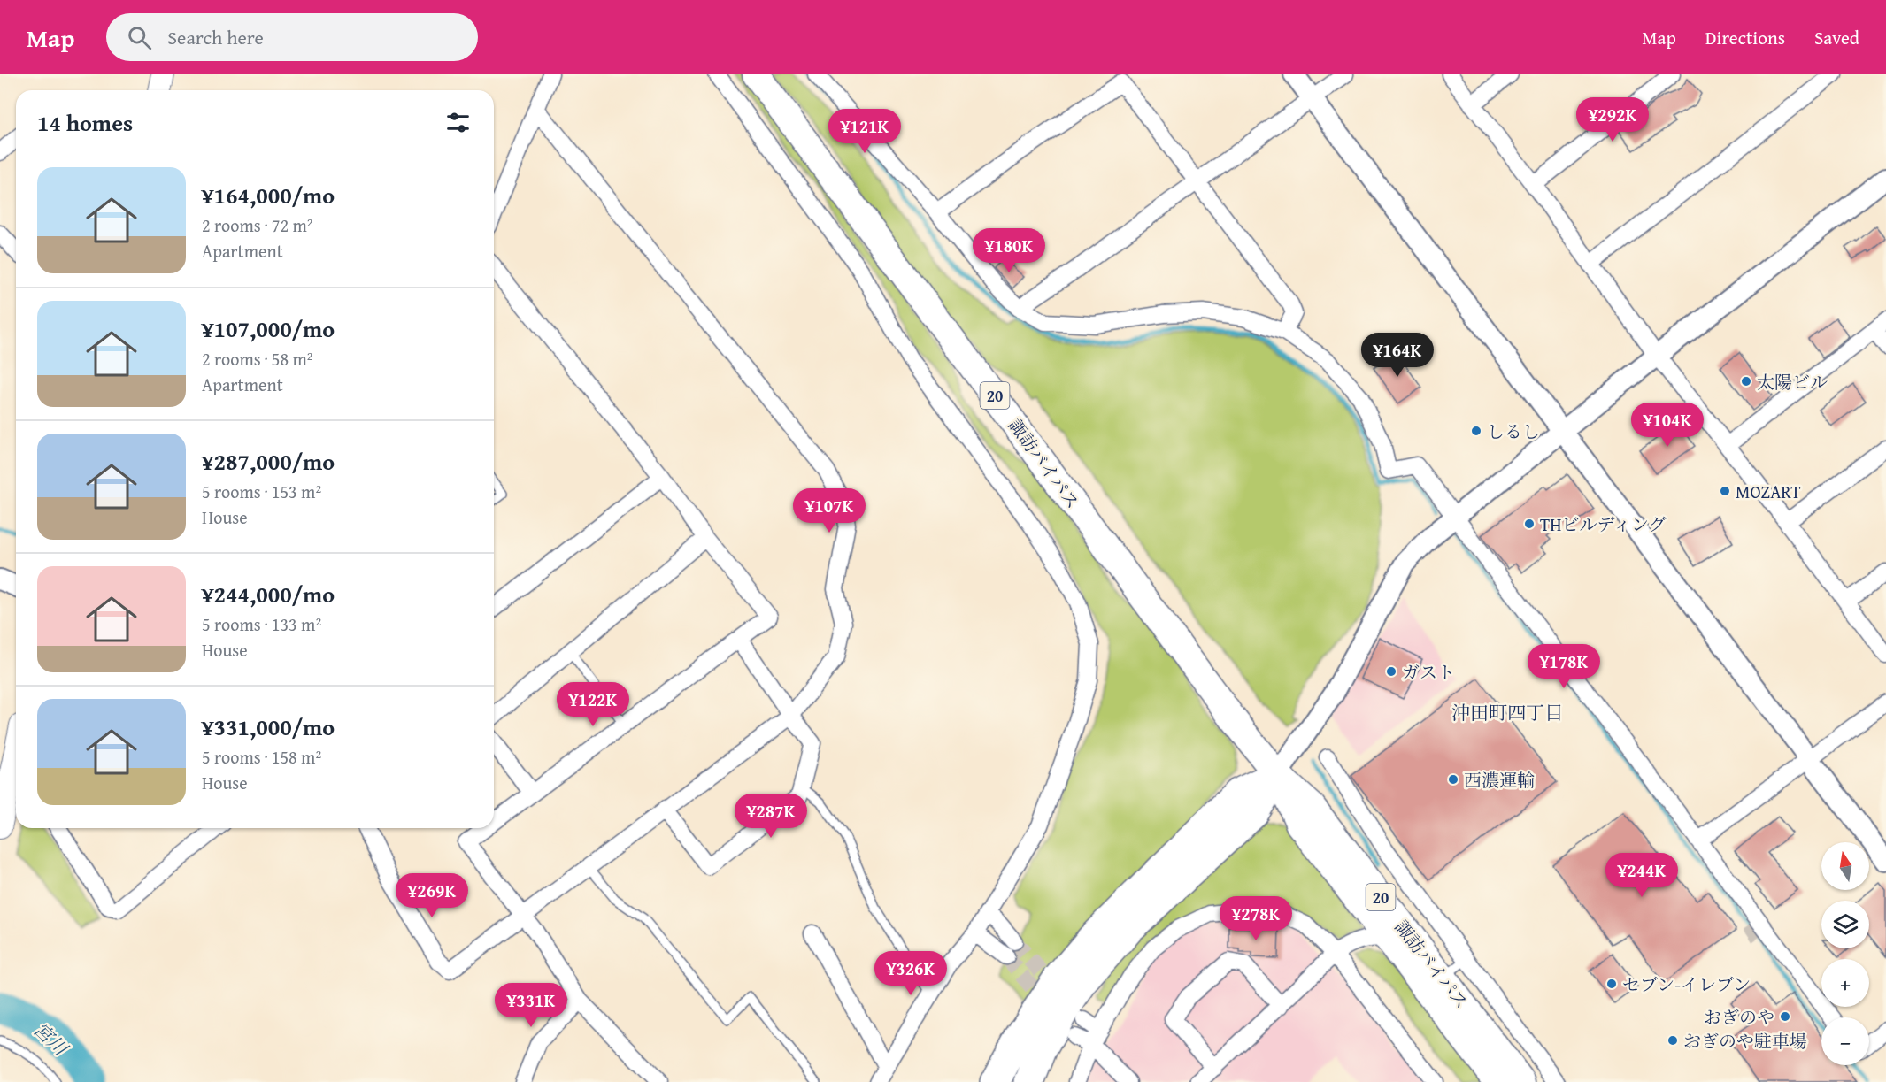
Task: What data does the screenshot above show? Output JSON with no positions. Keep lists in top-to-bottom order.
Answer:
{
  "streets": {
    "highway": ["20", "諏訪バイパス"]
  },
  "districts": ["沖田町四丁目"],
  "water": ["宮川"],
  "places": [
    "太陽ビル",
    "しるし",
    "MOZART",
    "THビルディング",
    "ガスト",
    "西濃運輸",
    "セブン-イレブン",
    "おぎのや",
    "おぎのや駐車場"
  ],
  "north": "top",
  "page": {
    "header": "Map",
    "search": "Search here",
    "nav": ["Map", "Directions", "Saved"],
    "heading": "14 homes",
    "price": [
      "¥292K",
      "¥121K",
      "¥180K",
      "¥164K",
      "¥104K",
      "¥107K",
      "¥178K",
      "¥122K",
      "¥287K",
      "¥244K",
      "¥269K",
      "¥278K",
      "¥326K",
      "¥331K"
    ],
    "list": [
      {
        "name": "¥164,000/mo",
        "note": "2 rooms · 72 m² · Apartment"
      },
      {
        "name": "¥107,000/mo",
        "note": "2 rooms · 58 m² · Apartment"
      },
      {
        "name": "¥287,000/mo",
        "note": "5 rooms · 153 m² · House"
      },
      {
        "name": "¥244,000/mo",
        "note": "5 rooms · 133 m² · House"
      },
      {
        "name": "¥331,000/mo",
        "note": "5 rooms · 158 m² · House"
      }
    ],
    "map_buttons": ["+", "−"]
  }
}
